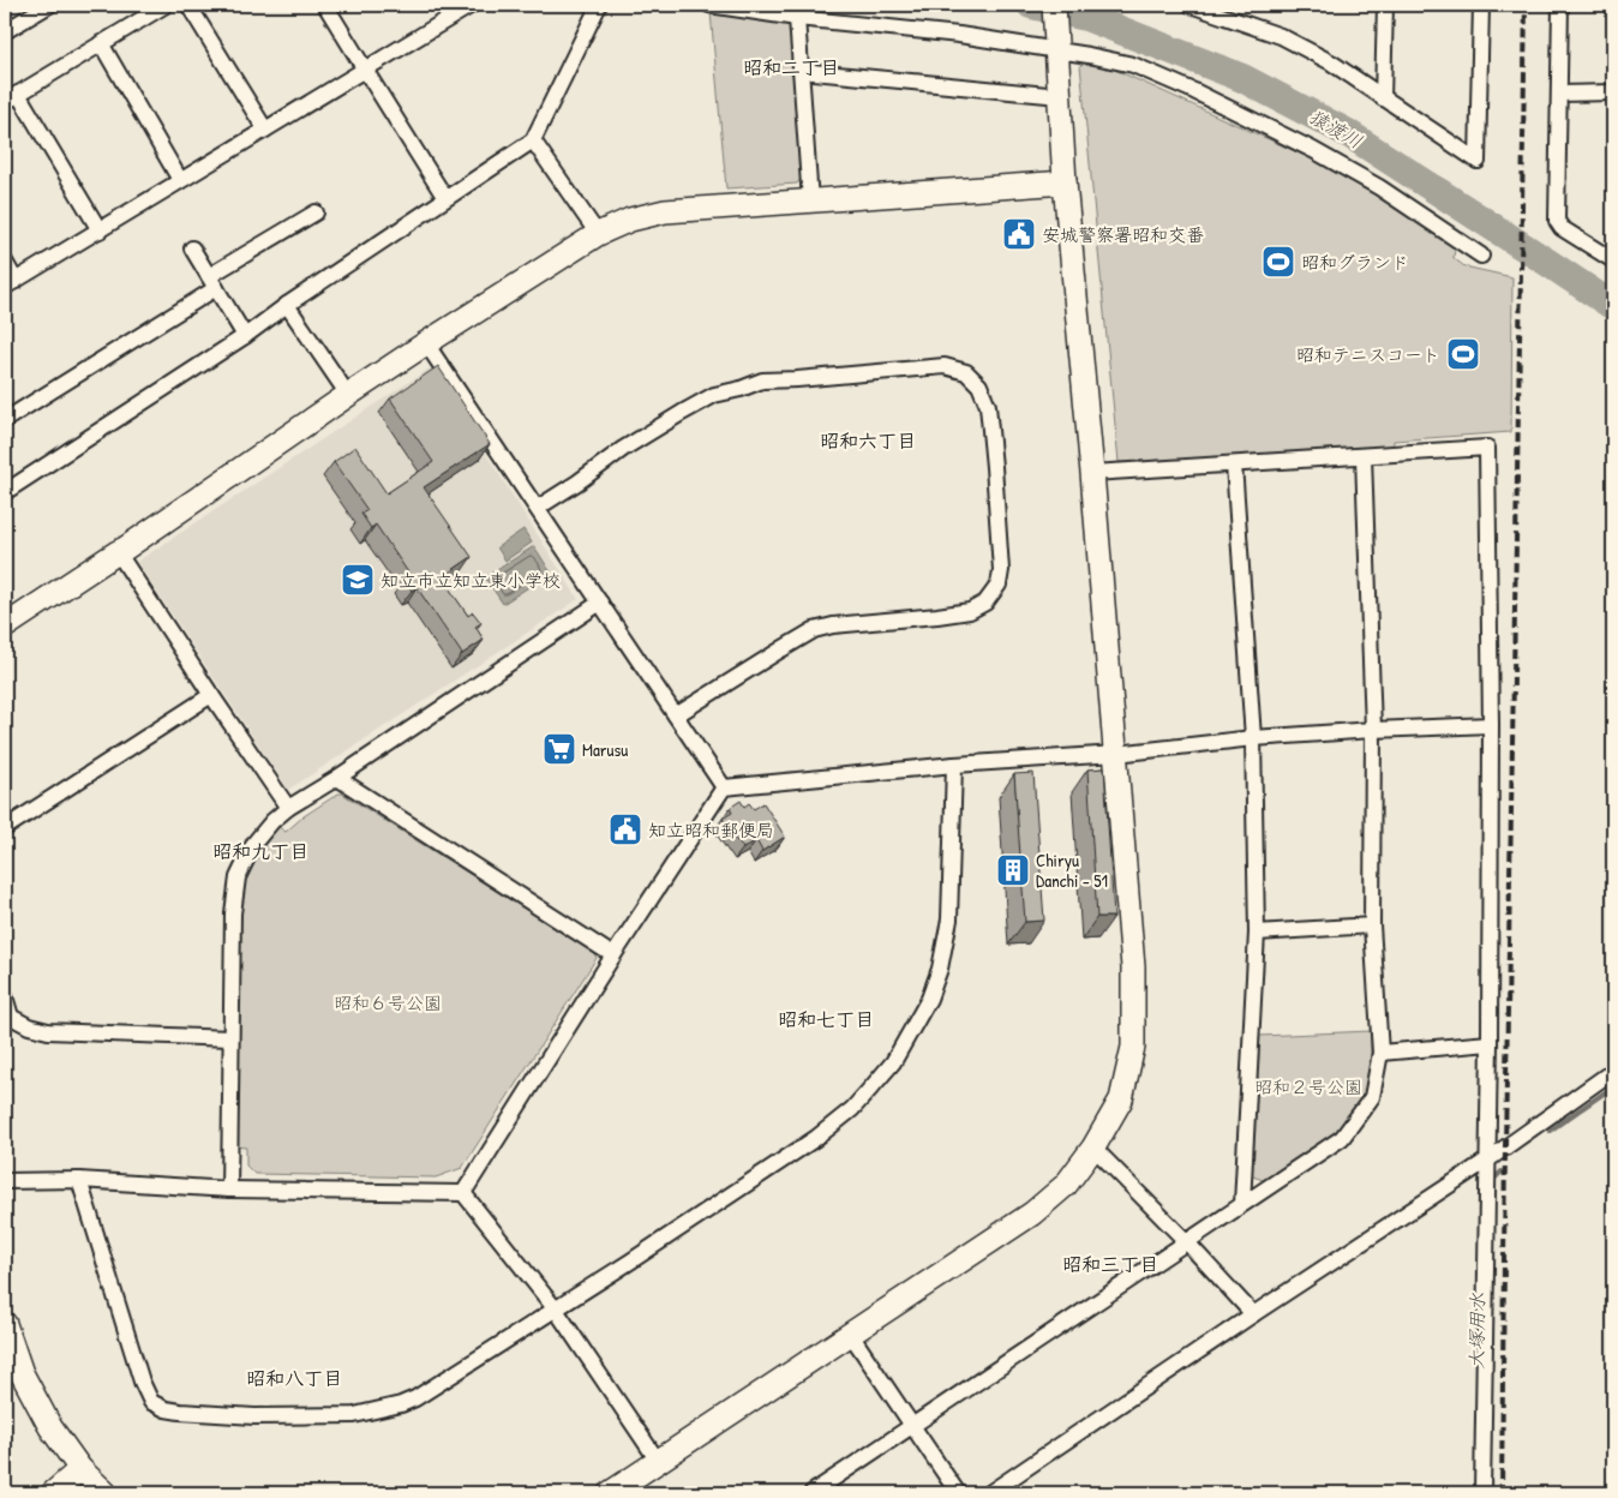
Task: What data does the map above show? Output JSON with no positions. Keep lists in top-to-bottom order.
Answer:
{
  "districts": [
    "昭和二丁目",
    "昭和六丁目",
    "昭和九丁目",
    "昭和七丁目",
    "昭和三丁目",
    "昭和八丁目"
  ],
  "water": ["猿渡川", "大塚用水"],
  "parks": ["昭和６号公園", "昭和２号公園"],
  "places": {
    "public building": ["安城警察署昭和交番", "知立昭和郵便局"],
    "sports": ["昭和グランド", "昭和テニスコート"],
    "school or university": ["知立市立知立東小学校"],
    "supermarket": ["Marusu"],
    "building": ["Chiryu Danchi - 51"]
  }
}
